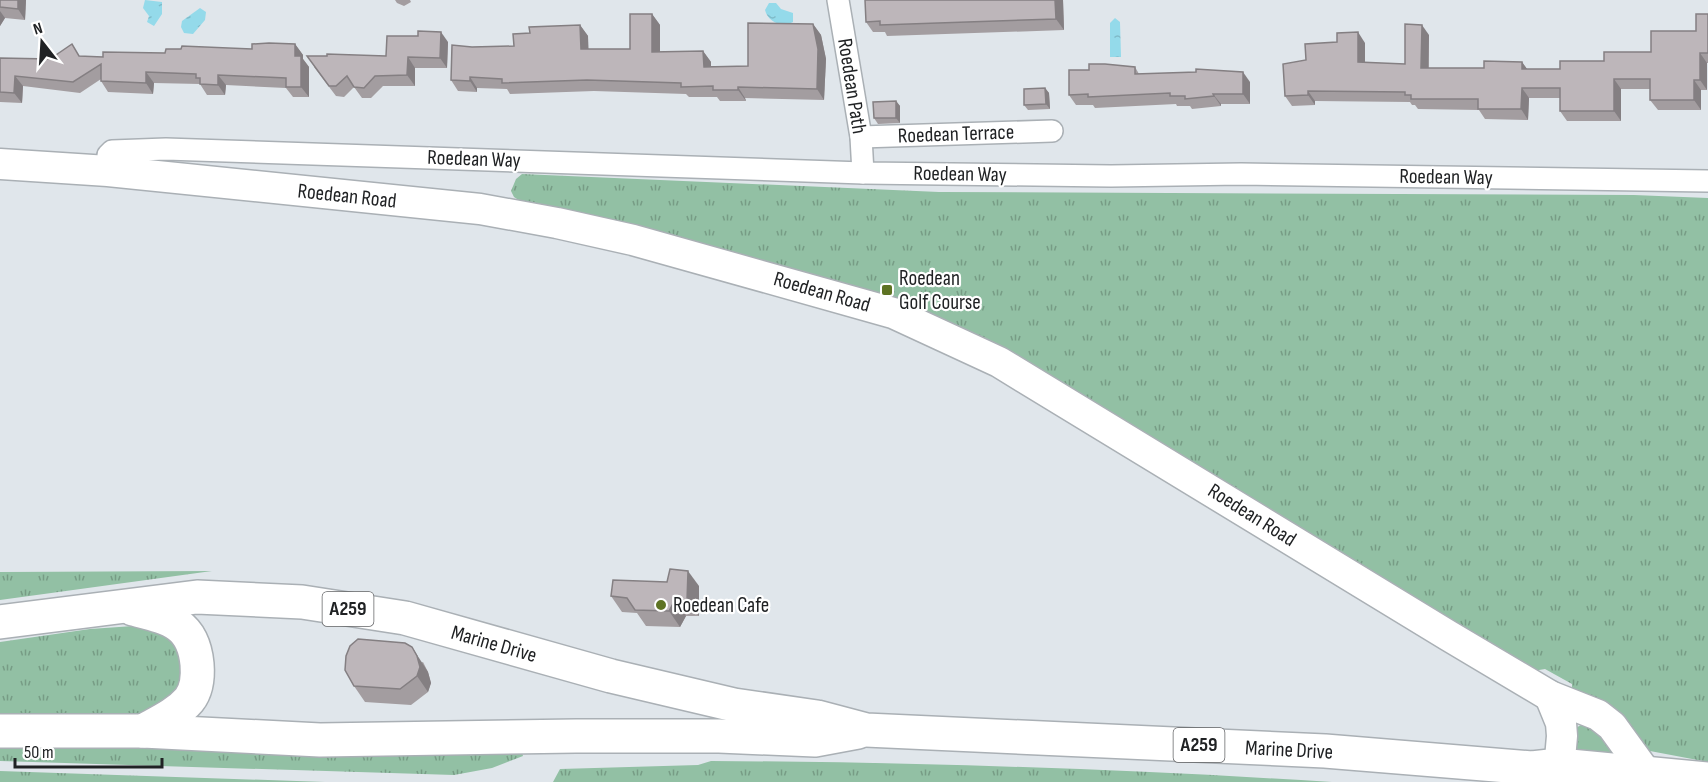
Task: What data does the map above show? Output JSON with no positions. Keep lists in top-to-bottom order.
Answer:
{
  "streets": {
    "main road": ["Roedean Road", "A259", "Marine Drive"],
    "street": ["Roedean Path", "Roedean Terrace", "Roedean Way"]
  },
  "crossings": [
    ["Roedean Path", "Roedean Terrace"],
    ["Roedean Path", "Roedean Way"],
    ["Roedean Way", "Roedean Road"],
    ["Roedean Road", "Marine Drive"]
  ],
  "places": {
    "transit": ["Roedean Golf Course"],
    "other": ["Roedean Cafe"]
  },
  "scale_bar": "50 m",
  "north": "top"
}
